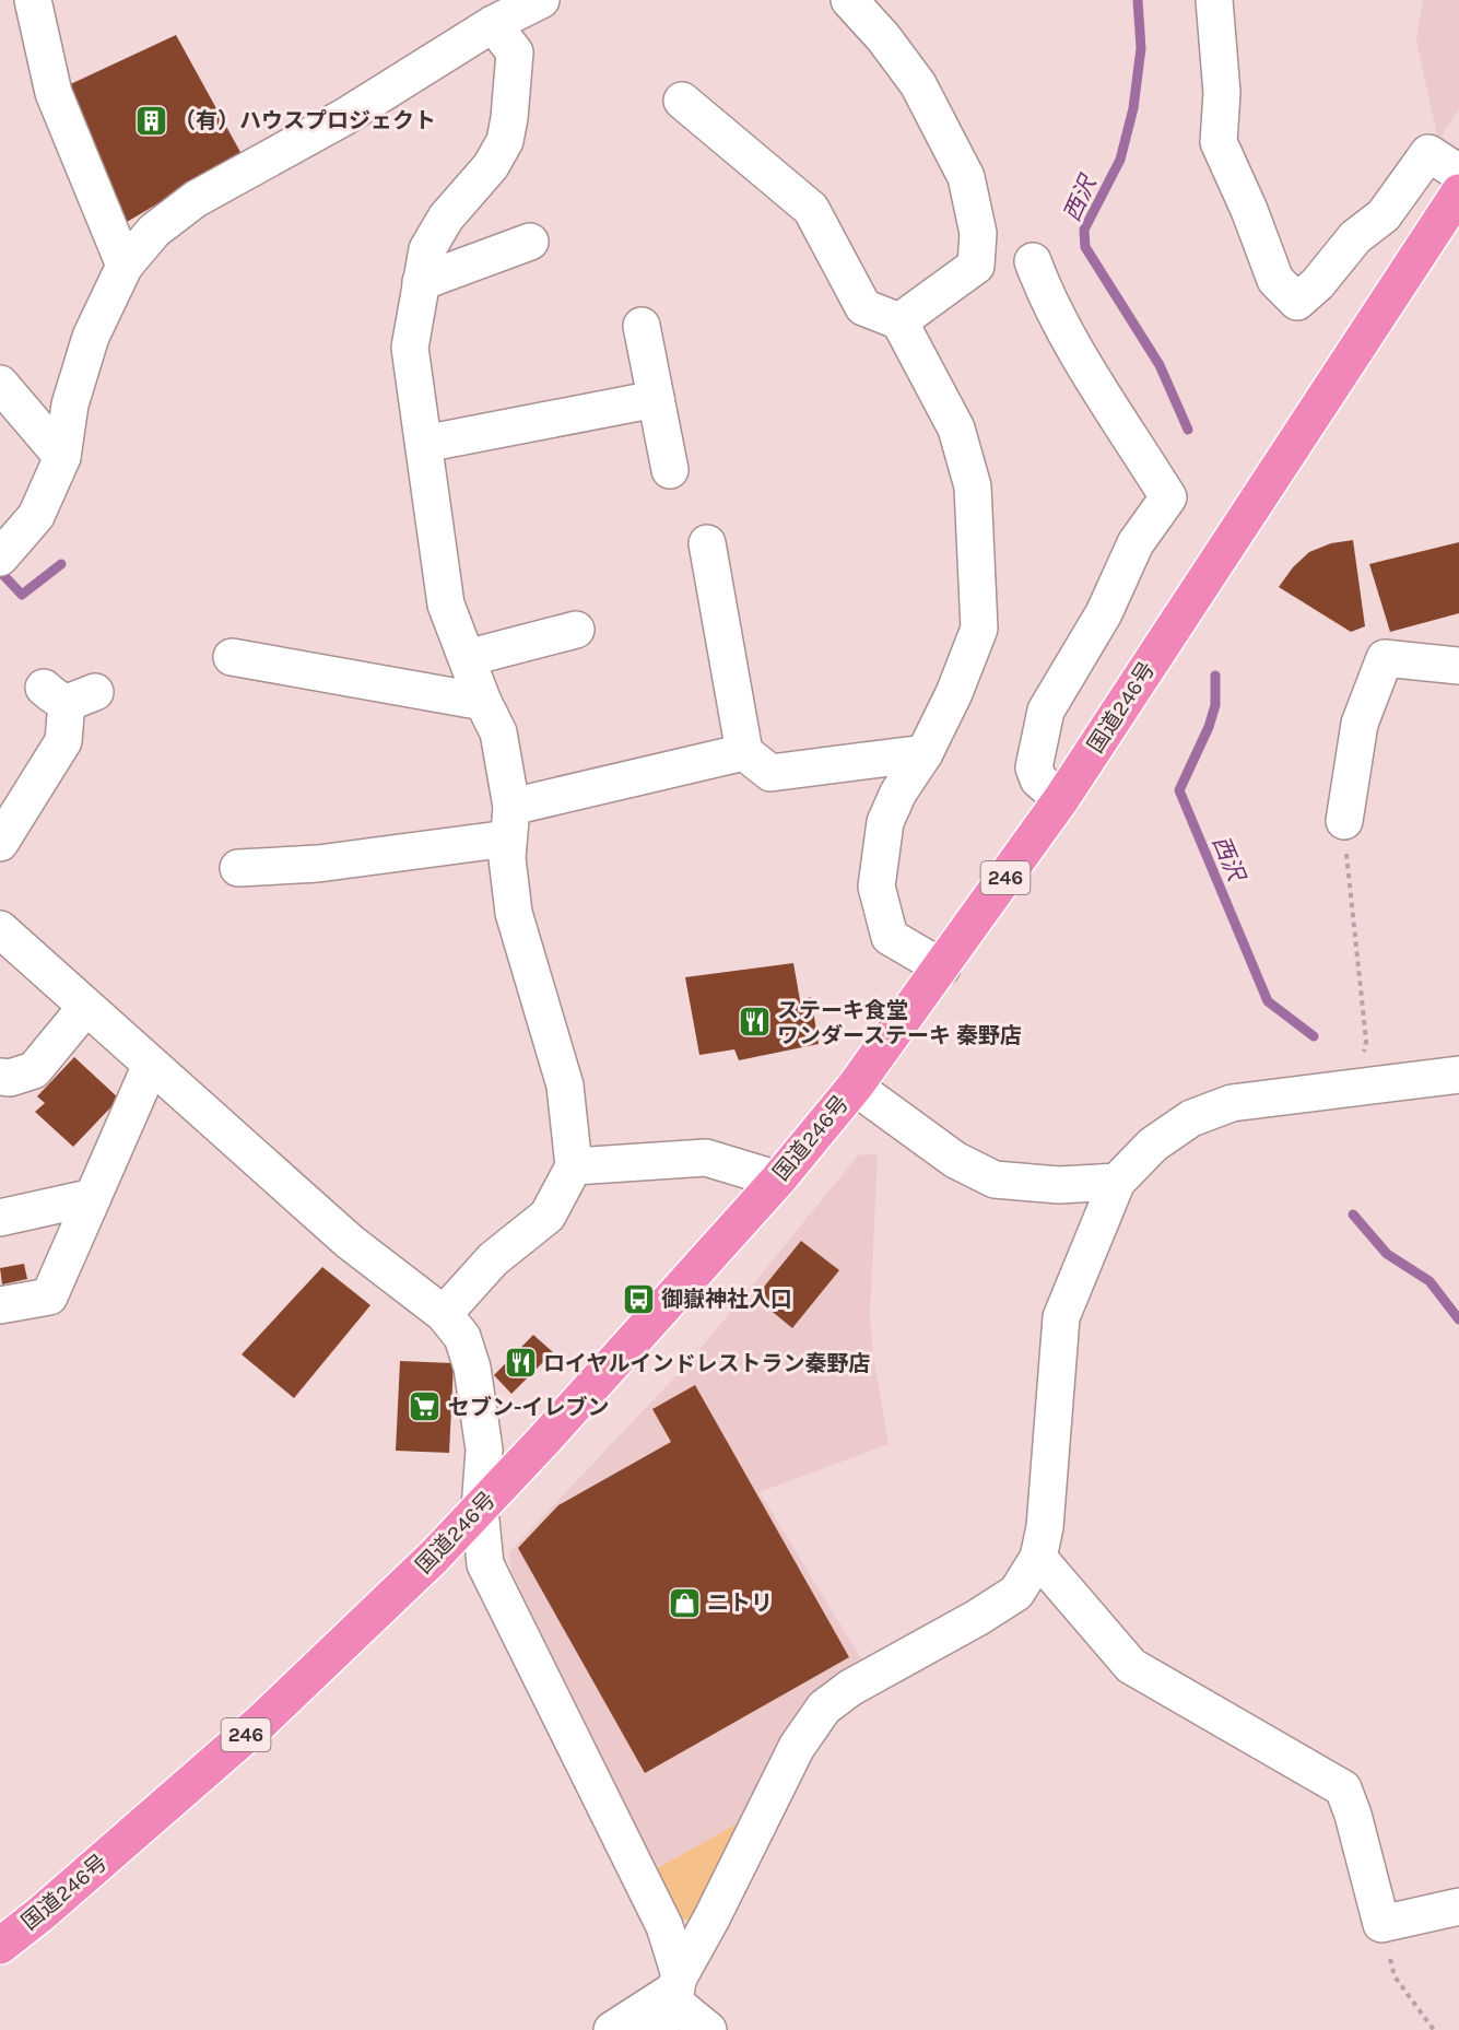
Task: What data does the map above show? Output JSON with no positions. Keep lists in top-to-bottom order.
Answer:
{
  "streets": {
    "highway": ["国道246号", "246"]
  },
  "water": ["西沢"],
  "places": {
    "building": ["（有）ハウスプロジェクト"],
    "restaurant": ["ステーキ食堂 ワンダーステーキ 秦野店", "ロイヤルインドレストラン秦野店"],
    "bus stop": ["御嶽神社入口"],
    "supermarket": ["セブン-イレブン"],
    "shop": ["ニトリ"]
  }
}
